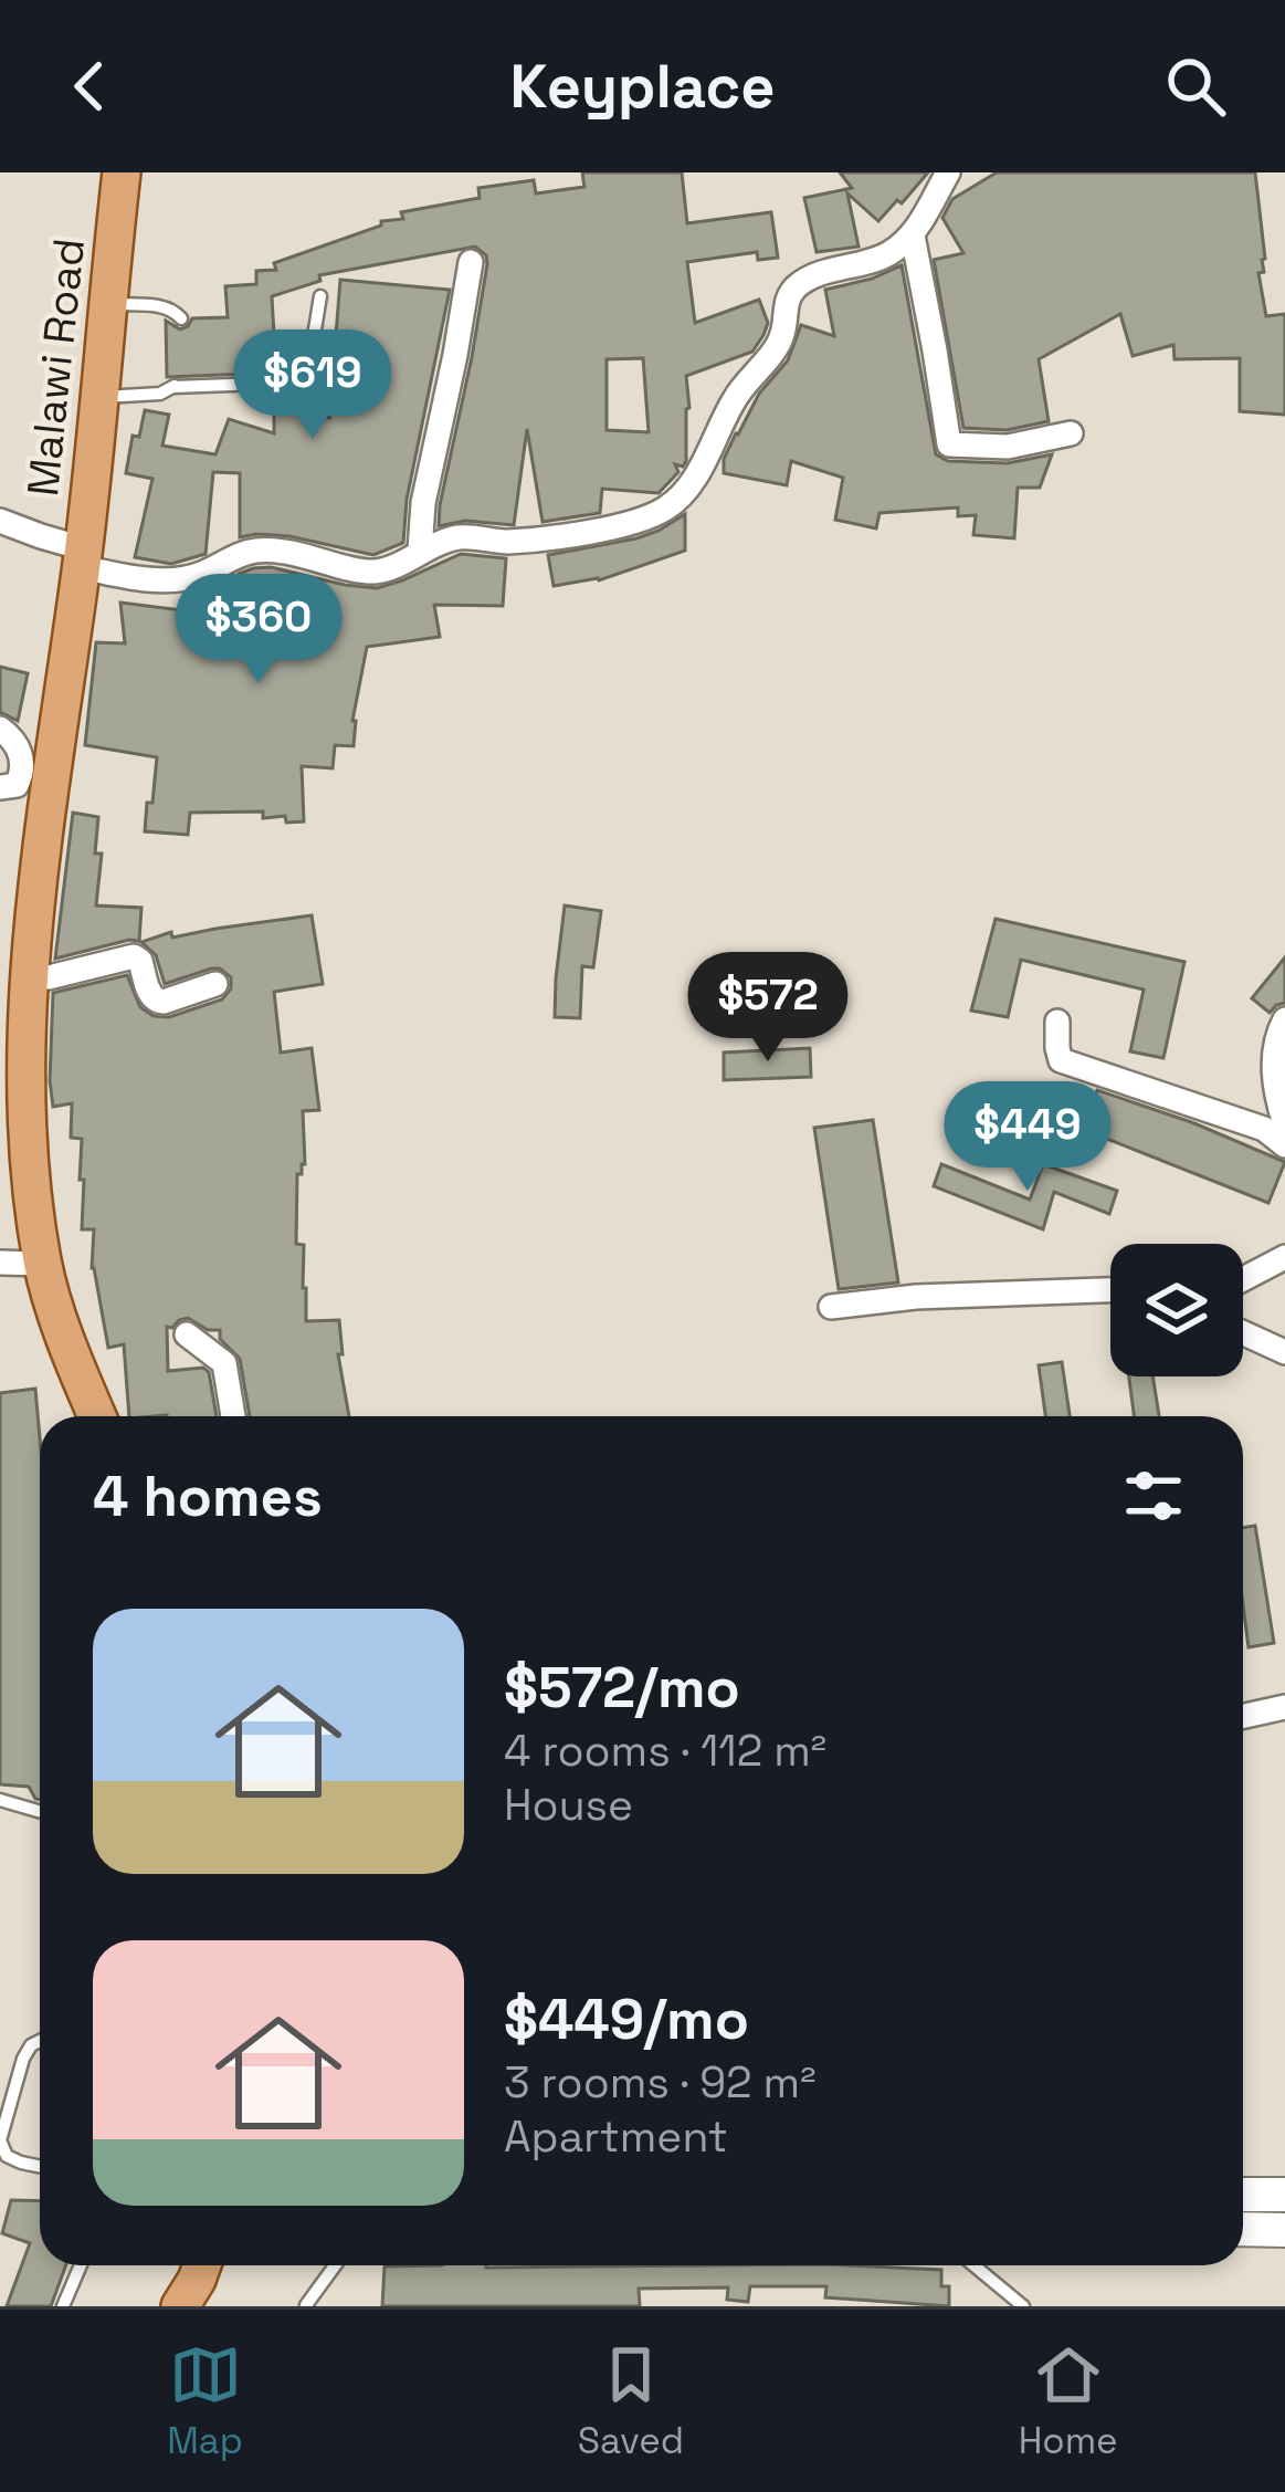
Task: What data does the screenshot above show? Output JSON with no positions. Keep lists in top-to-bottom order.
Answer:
{
  "streets": {
    "main road": ["Malawi Road"]
  },
  "page": {
    "header": "Keyplace",
    "price": [
      "$619",
      "$360",
      "$572",
      "$449"
    ],
    "heading": "4 homes",
    "list": [
      {
        "name": "$572/mo",
        "note": "4 rooms · 112 m² · House"
      },
      {
        "name": "$449/mo",
        "note": "3 rooms · 92 m² · Apartment"
      }
    ],
    "tabs": ["Map", "Saved", "Home"]
  }
}
